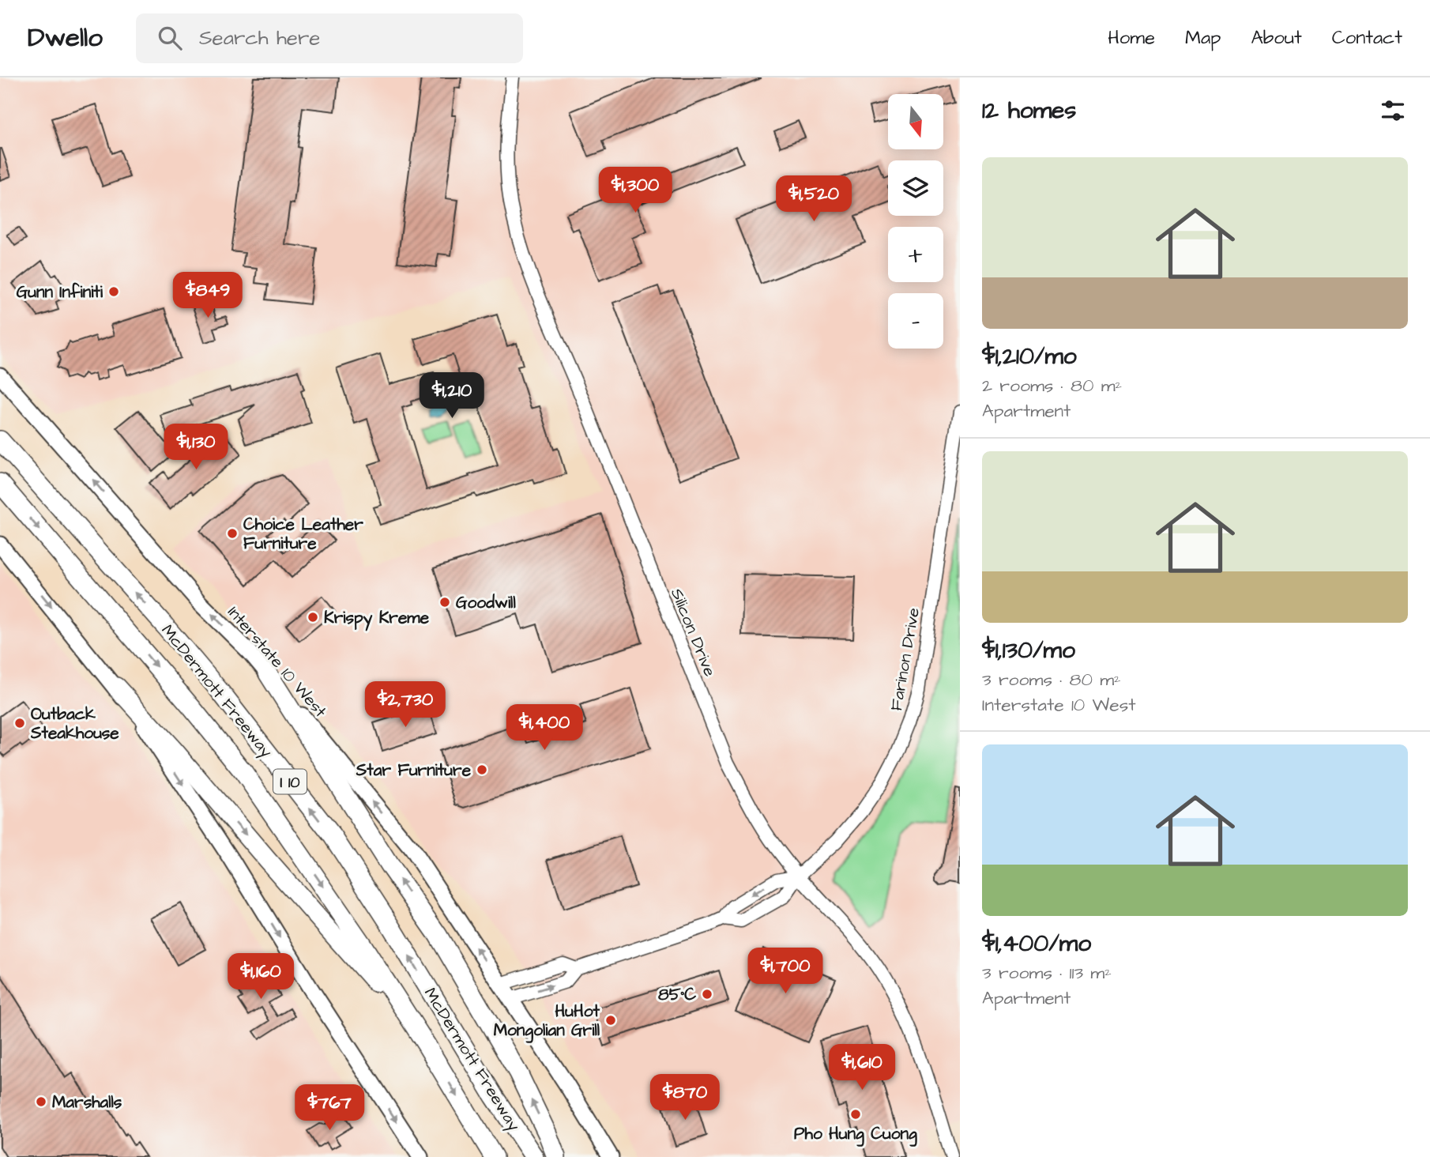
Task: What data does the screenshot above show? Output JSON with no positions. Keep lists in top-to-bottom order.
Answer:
{
  "streets": {
    "highway": ["McDermott Freeway", "I 10"],
    "main road": ["Interstate 10 West"],
    "street": ["Silicon Drive", "Farinon Drive"]
  },
  "crossings": [
    ["Silicon Drive", "Farinon Drive"],
    ["Farinon Drive", "Interstate 10 West"]
  ],
  "places": [
    "Gunn Infiniti",
    "Choice Leather Furniture",
    "Goodwill",
    "Krispy Kreme",
    "Outback Steakhouse",
    "Star Furniture",
    "85°C",
    "HuHot Mongolian Grill",
    "Marshalls",
    "Pho Hung Cuong"
  ],
  "north": "bottom",
  "page": {
    "header": "Dwello",
    "search": "Search here",
    "nav": [
      "Home",
      "Map",
      "About",
      "Contact"
    ],
    "heading": "12 homes",
    "map_buttons": ["+", "−"],
    "list": [
      {
        "name": "$1,210/mo",
        "note": "2 rooms · 80 m² · Apartment"
      },
      {
        "name": "$1,130/mo",
        "note": "3 rooms · 80 m² · Interstate 10 West"
      },
      {
        "name": "$1,400/mo",
        "note": "3 rooms · 113 m² · Apartment"
      }
    ],
    "price": [
      "$1,300",
      "$1,520",
      "$849",
      "$1,210",
      "$1,130",
      "$2,730",
      "$1,400",
      "$1,700",
      "$1,160",
      "$1,610",
      "$870",
      "$767"
    ]
  }
}
